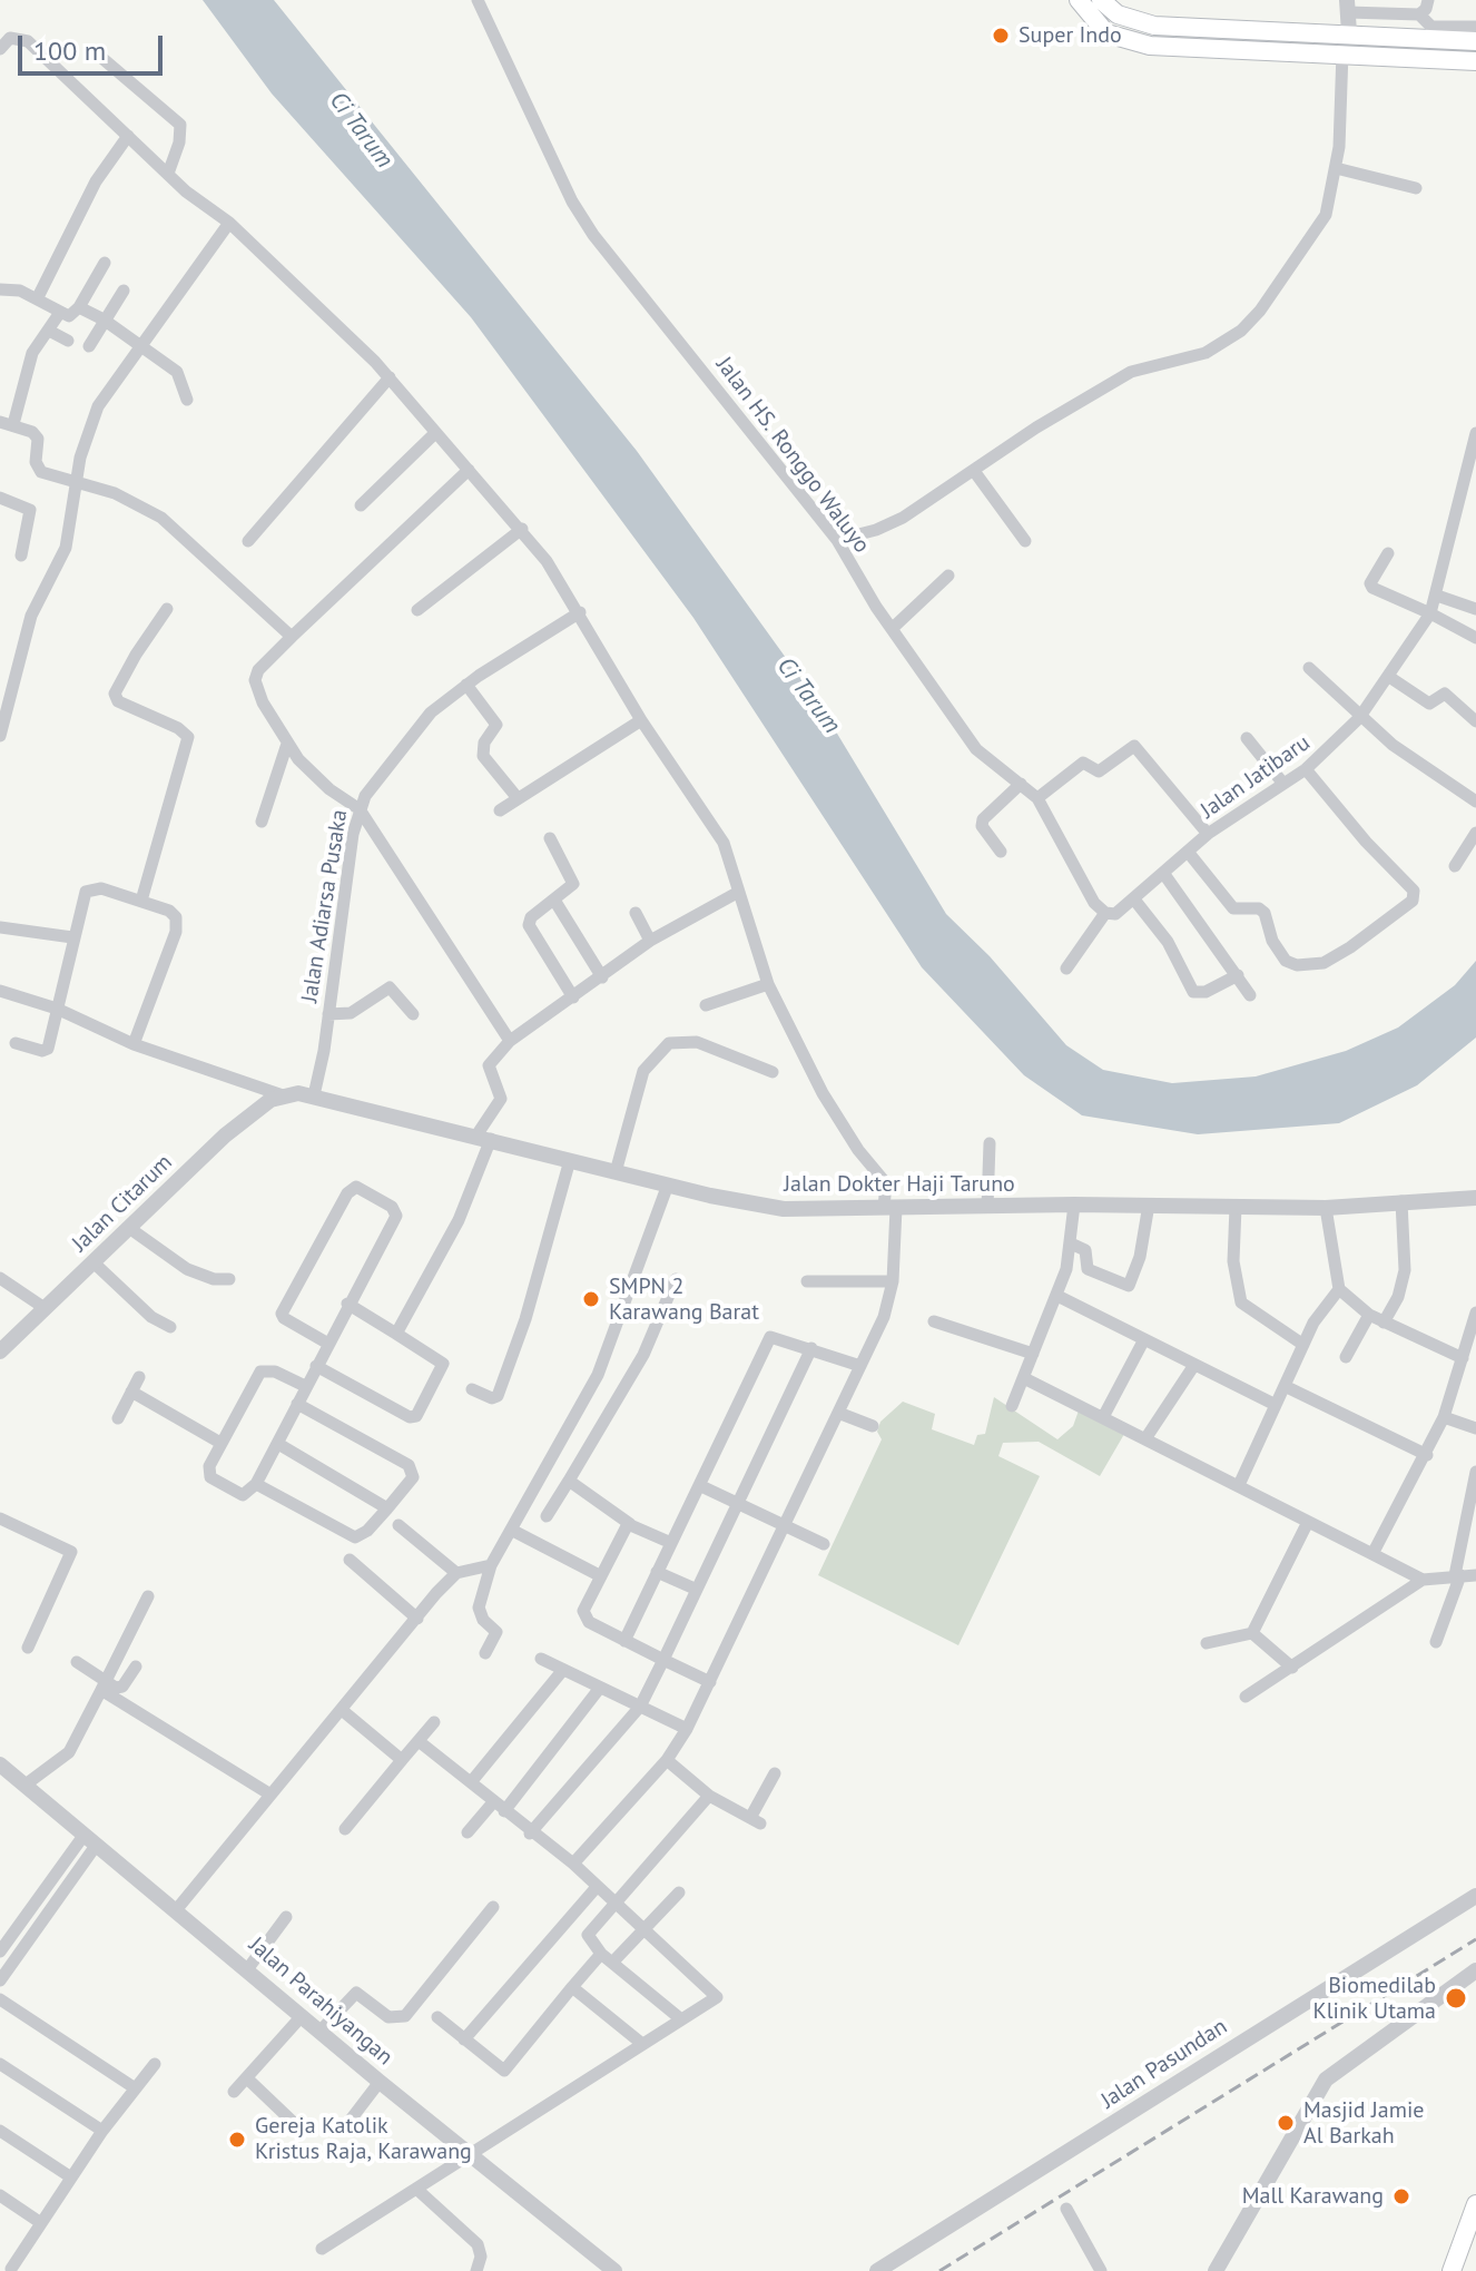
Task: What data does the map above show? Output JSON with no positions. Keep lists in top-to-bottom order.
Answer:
{
  "streets": {
    "street": [
      "Jalan HS. Ronggo Waluyo",
      "Jalan Jatibaru",
      "Jalan Adiarsa Pusaka",
      "Jalan Dokter Haji Taruno",
      "Jalan Citarum",
      "Jalan Parahiyangan",
      "Jalan Pasundan"
    ]
  },
  "crossings": [
    ["Jalan HS. Ronggo Waluyo", "Jalan Jatibaru"],
    ["Jalan Adiarsa Pusaka", "Jalan Dokter Haji Taruno"],
    ["Jalan Dokter Haji Taruno", "Jalan Citarum"]
  ],
  "water": ["Ci Tarum"],
  "places": [
    "Super Indo",
    "SMPN 2 Karawang Barat",
    "Biomedilab Klinik Utama",
    "Masjid Jamie Al Barkah",
    "Gereja Katolik Kristus Raja, Karawang",
    "Mall Karawang"
  ],
  "scale_bar": "100 m"
}
